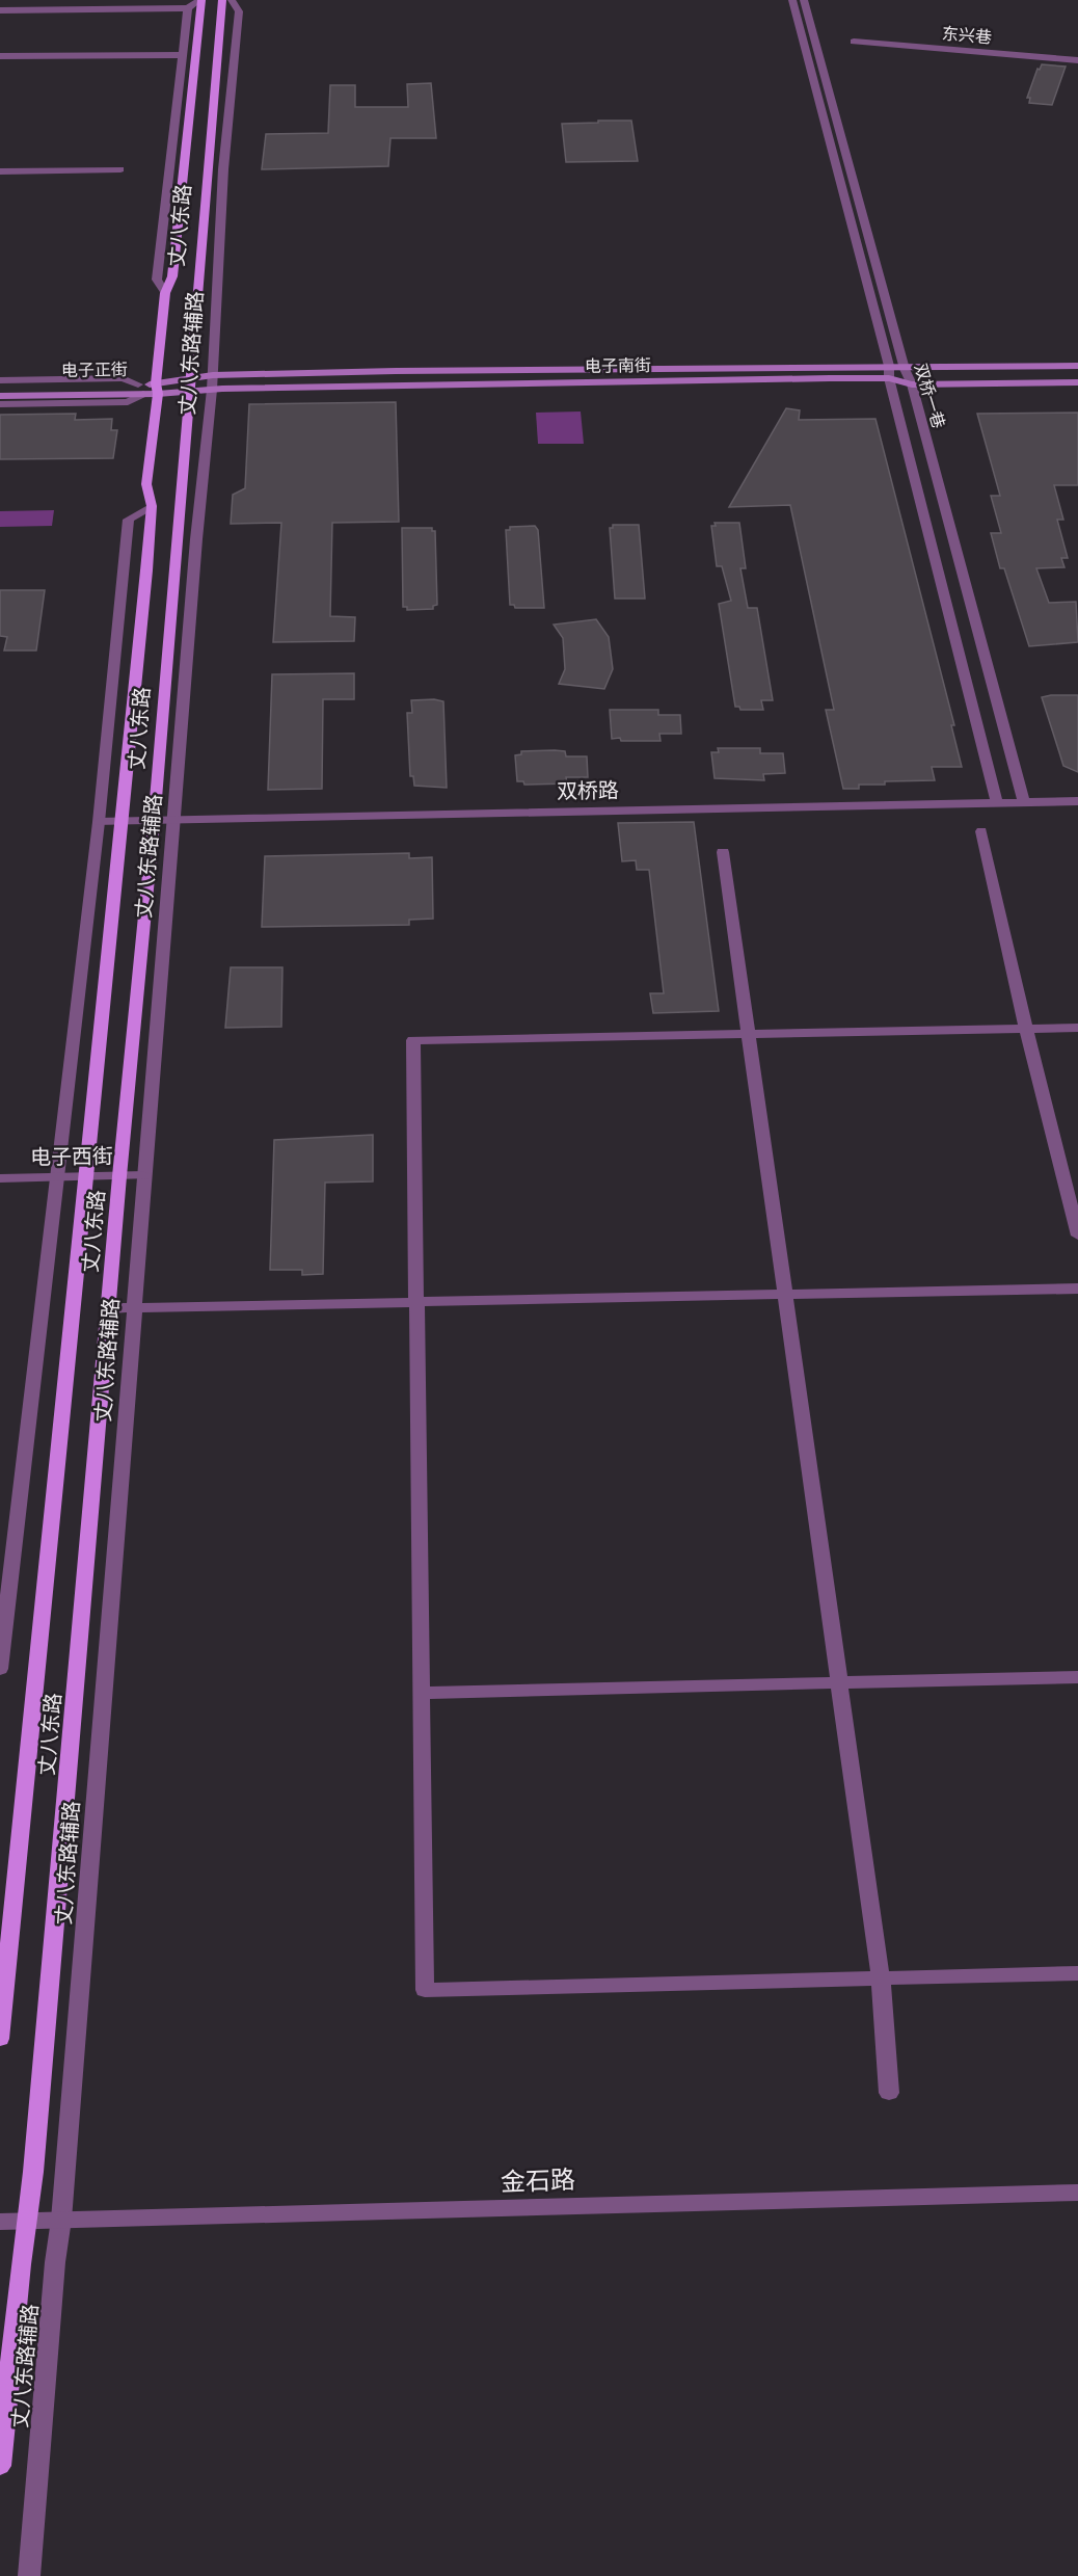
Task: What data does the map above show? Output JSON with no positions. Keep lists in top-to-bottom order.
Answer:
{
  "streets": {
    "main road": ["丈八东路", "电子南街", "电子正街"],
    "street": [
      "东兴巷",
      "丈八东路辅路",
      "双桥一巷",
      "双桥路",
      "电子西街",
      "金石路"
    ]
  },
  "crossings": [
    ["丈八东路", "丈八东路辅路"],
    ["丈八东路", "电子南街"],
    ["丈八东路", "电子正街"],
    ["丈八东路", "双桥路"],
    ["丈八东路", "电子西街"],
    ["丈八东路", "金石路"],
    ["丈八东路辅路", "电子南街"],
    ["丈八东路辅路", "双桥路"],
    ["丈八东路辅路", "电子西街"],
    ["丈八东路辅路", "金石路"],
    ["电子南街", "电子正街"],
    ["电子南街", "双桥一巷"],
    ["双桥一巷", "双桥路"]
  ]
}
